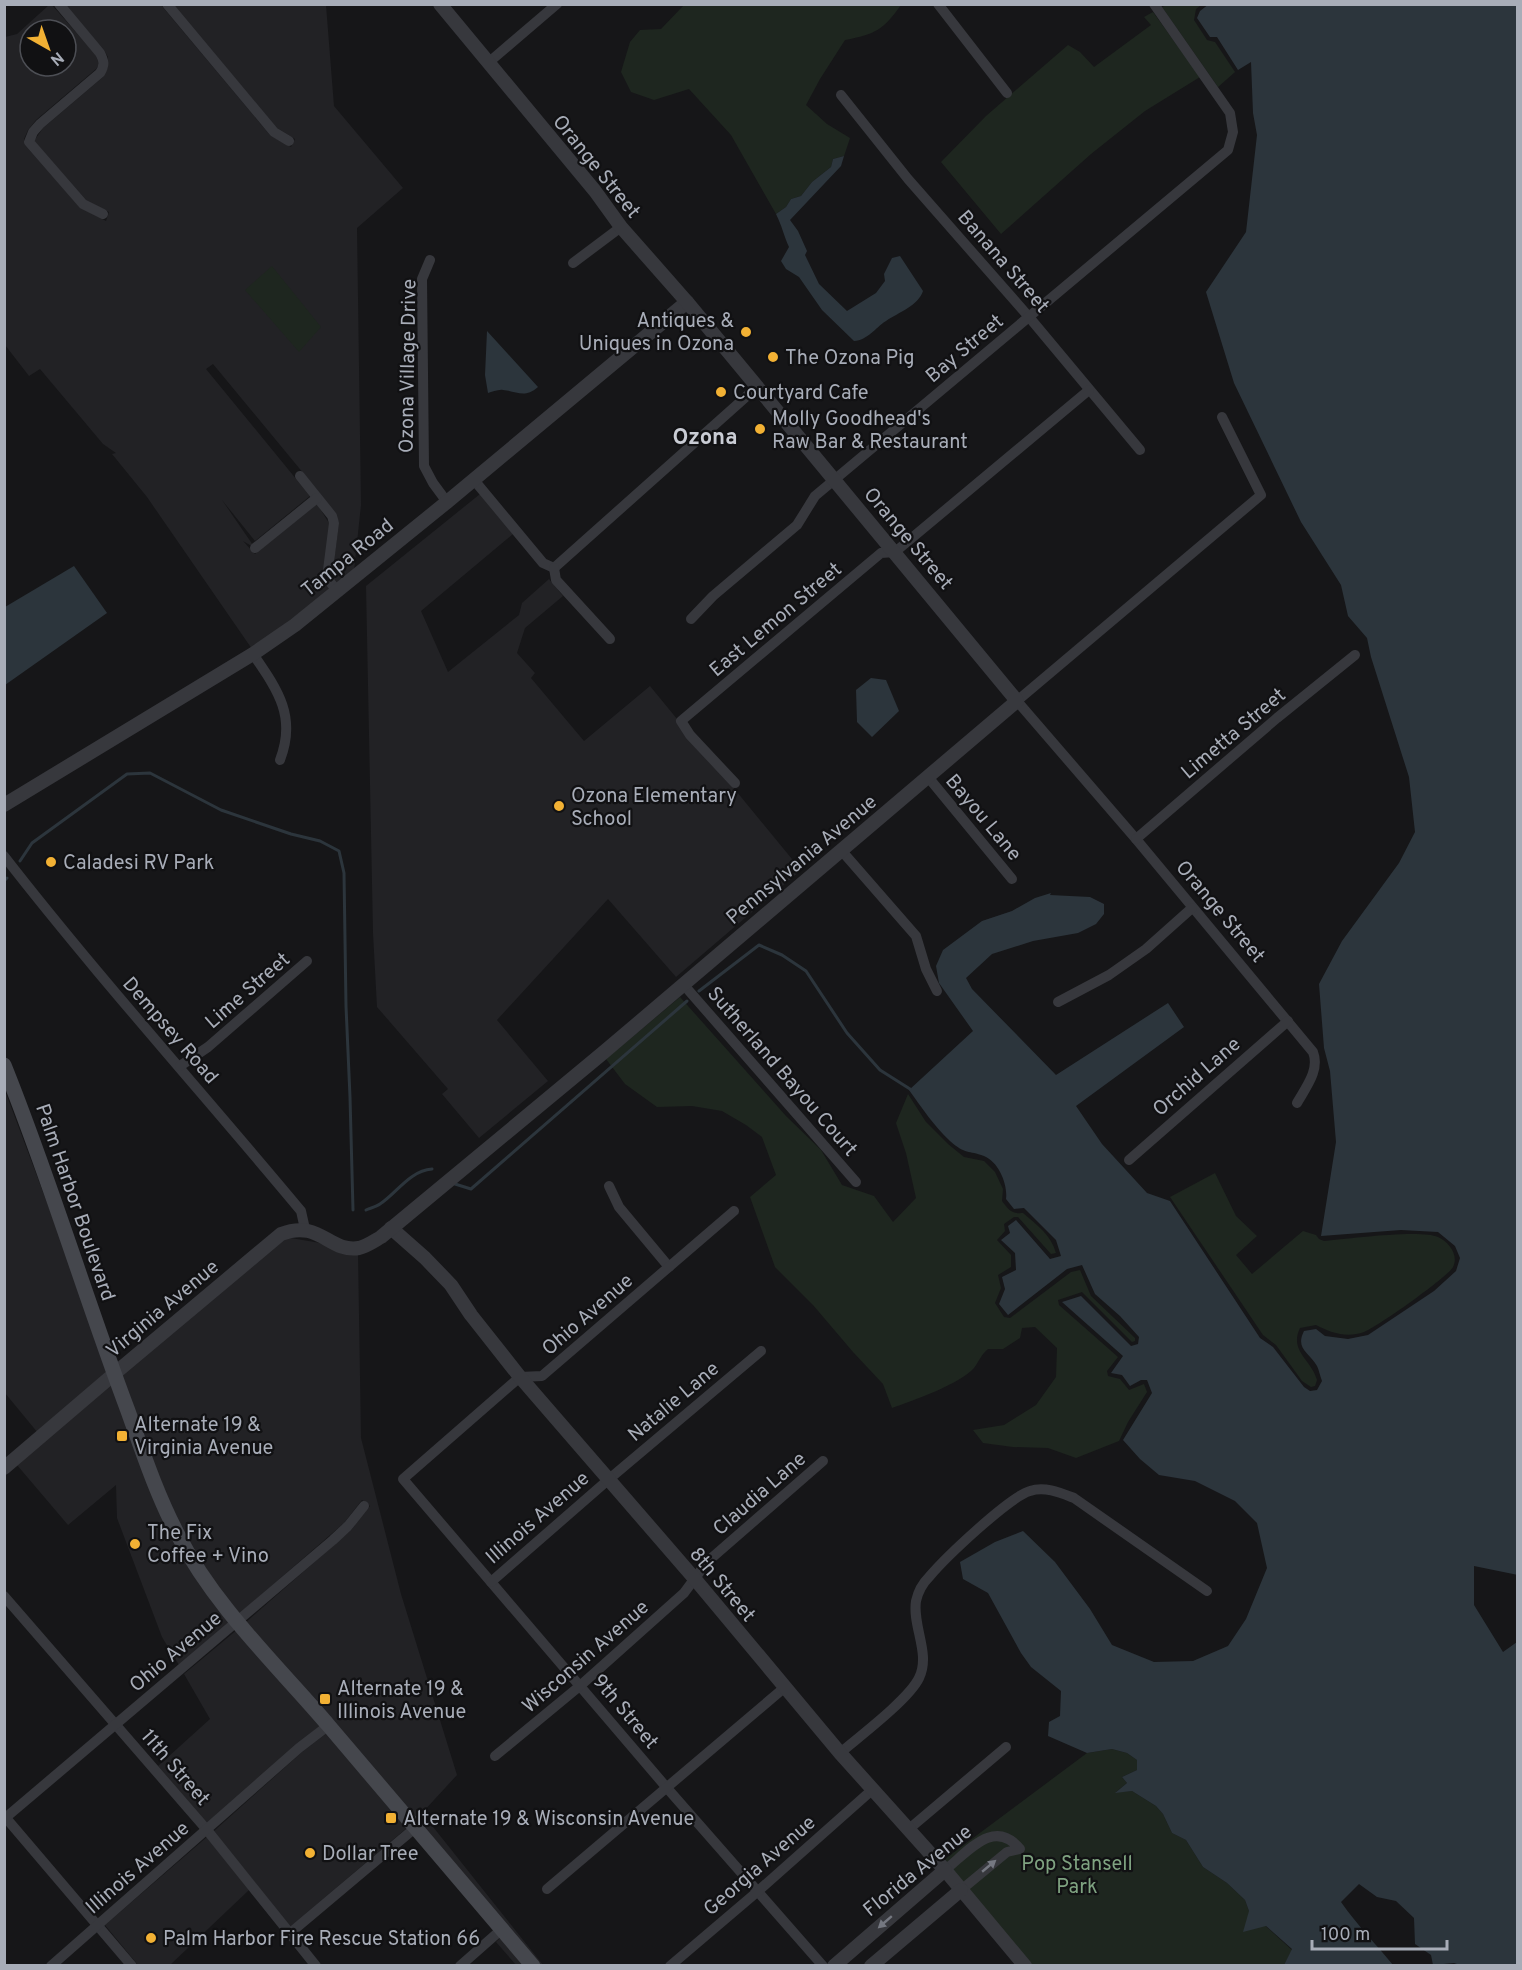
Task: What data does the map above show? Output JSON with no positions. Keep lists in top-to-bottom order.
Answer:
{
  "streets": {
    "main road": ["Palm Harbor Boulevard"],
    "street": [
      "Orange Street",
      "Banana Street",
      "Bay Street",
      "Ozona Village Drive",
      "Tampa Road",
      "East Lemon Street",
      "Limetta Street",
      "Bayou Lane",
      "Pennsylvania Avenue",
      "Lime Street",
      "Dempsey Road",
      "Sutherland Bayou Court",
      "Orchid Lane",
      "Virginia Avenue",
      "Ohio Avenue",
      "Natalie Lane",
      "Claudia Lane",
      "Illinois Avenue",
      "8th Street",
      "Wisconsin Avenue",
      "9th Street",
      "11th Street",
      "Georgia Avenue",
      "Florida Avenue"
    ]
  },
  "crossings": [
    ["Orange Street", "Bay Street"],
    ["Orange Street", "Tampa Road"],
    ["Orange Street", "East Lemon Street"],
    ["Orange Street", "Limetta Street"],
    ["Orange Street", "Pennsylvania Avenue"],
    ["Orange Street", "Orchid Lane"],
    ["Banana Street", "Bay Street"],
    ["Banana Street", "East Lemon Street"],
    ["Ozona Village Drive", "Tampa Road"],
    ["Bayou Lane", "Pennsylvania Avenue"],
    ["Pennsylvania Avenue", "Dempsey Road"],
    ["Pennsylvania Avenue", "Sutherland Bayou Court"],
    ["Pennsylvania Avenue", "Virginia Avenue"],
    ["Pennsylvania Avenue", "8th Street"],
    ["Lime Street", "Dempsey Road"],
    ["Dempsey Road", "Virginia Avenue"],
    ["Palm Harbor Boulevard", "Virginia Avenue"],
    ["Ohio Avenue", "8th Street"],
    ["Ohio Avenue", "9th Street"],
    ["Ohio Avenue", "11th Street"],
    ["Natalie Lane", "Illinois Avenue"],
    ["Natalie Lane", "8th Street"],
    ["Claudia Lane", "8th Street"],
    ["Claudia Lane", "Wisconsin Avenue"],
    ["Illinois Avenue", "8th Street"],
    ["Illinois Avenue", "9th Street"],
    ["Illinois Avenue", "11th Street"],
    ["8th Street", "Wisconsin Avenue"],
    ["8th Street", "Georgia Avenue"],
    ["8th Street", "Florida Avenue"],
    ["Wisconsin Avenue", "9th Street"],
    ["9th Street", "Georgia Avenue"]
  ],
  "districts": ["Ozona"],
  "parks": ["Pop Stansell Park"],
  "places": {
    "other": [
      "Antiques & Uniques in Ozona",
      "The Ozona Pig",
      "Courtyard Cafe",
      "Molly Goodhead's Raw Bar & Restaurant",
      "Ozona Elementary School",
      "Caladesi RV Park",
      "The Fix Coffee + Vino",
      "Dollar Tree",
      "Palm Harbor Fire Rescue Station 66"
    ],
    "transit": ["Alternate 19 & Virginia Avenue", "Alternate 19 & Illinois Avenue", "Alternate 19 & Wisconsin Avenue"]
  },
  "scale_bar": "100 m",
  "north": "bottom right"
}
